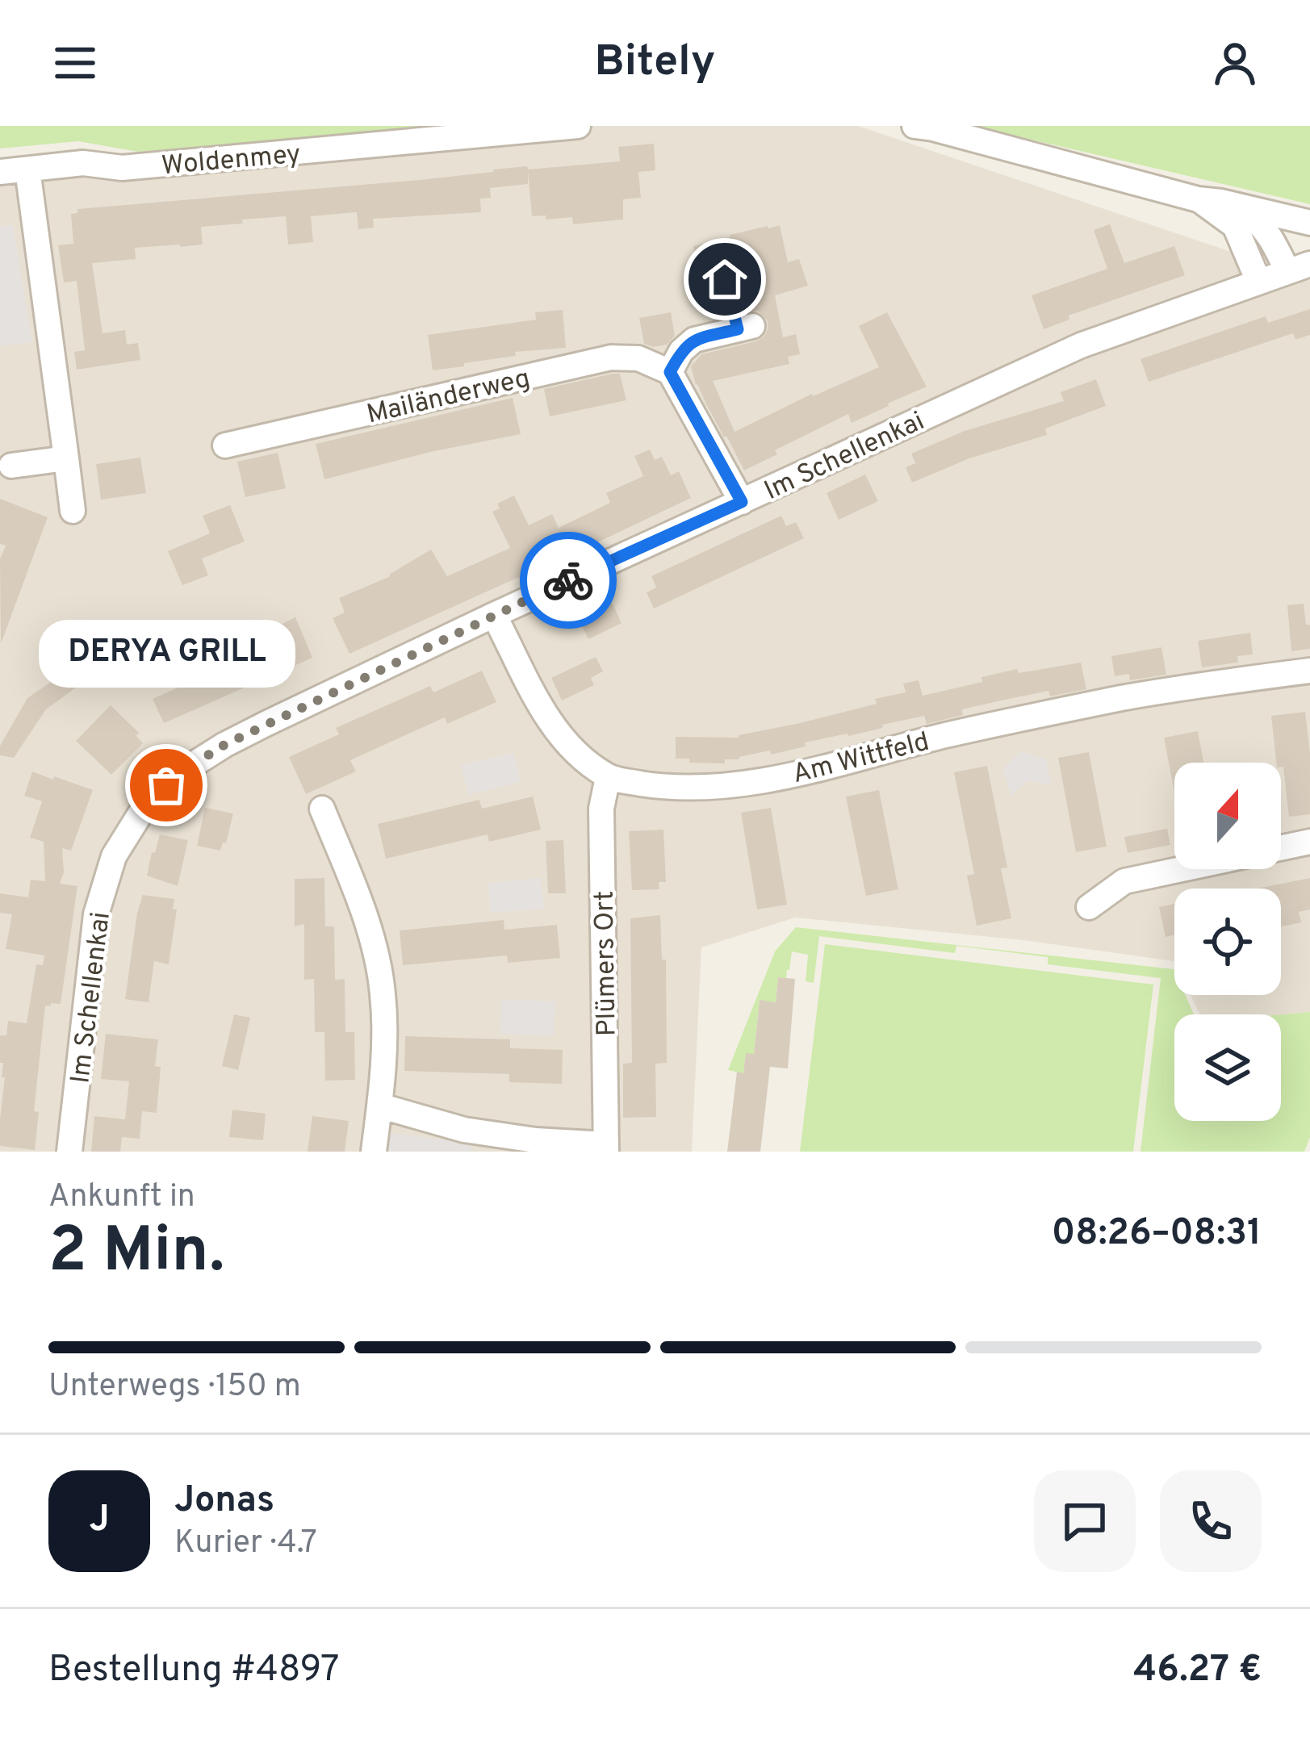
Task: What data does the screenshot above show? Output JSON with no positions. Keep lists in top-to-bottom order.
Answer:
{
  "streets": {
    "street": [
      "Woldenmey",
      "Mailänderweg",
      "Im Schellenkai",
      "Am Wittfeld",
      "Plümers Ort"
    ]
  },
  "crossings": [
    ["Im Schellenkai", "Am Wittfeld"],
    ["Am Wittfeld", "Plümers Ort"]
  ],
  "places": ["DERYA GRILL"],
  "north": "top",
  "page": {
    "header": "Bitely",
    "bubble": "DERYA GRILL",
    "heading": ["2 Min.", "Ankunft in", "08:26–08:31"],
    "panel": [
      "Jonas",
      "Kurier · 4.7",
      "Bestellung #4897",
      "46.27 €"
    ],
    "bar": "Unterwegs · 150 m",
    "round": "J"
  }
}
